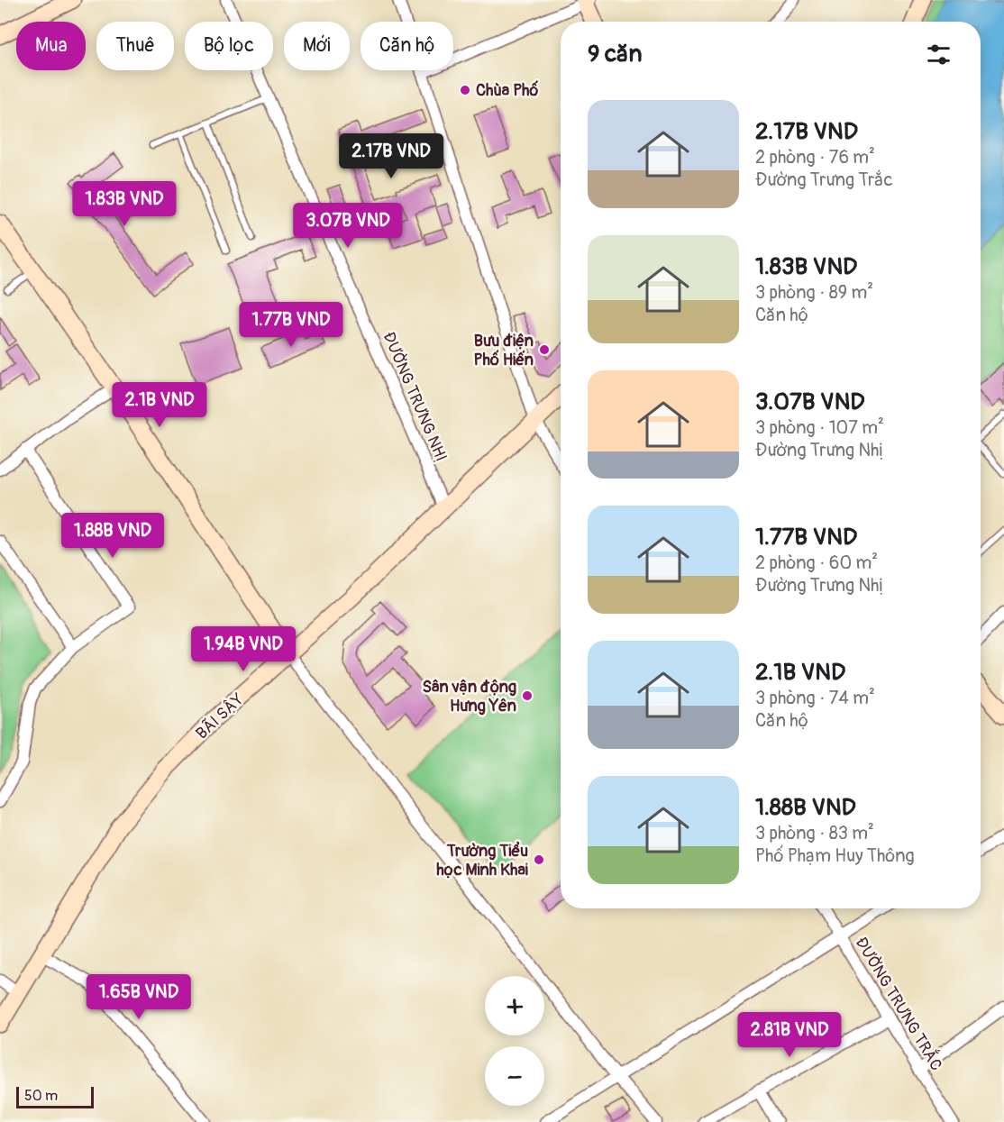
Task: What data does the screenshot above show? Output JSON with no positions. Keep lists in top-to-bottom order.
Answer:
{
  "streets": {
    "street": ["ĐƯỜNG TRƯNG NHỊ", "BÃI SẬY", "ĐƯỜNG TRƯNG TRẮC"]
  },
  "crossings": [
    ["ĐƯỜNG TRƯNG NHỊ", "BÃI SẬY"]
  ],
  "places": [
    "Chùa Phố",
    "Bưu điện Phố Hiến",
    "Sân vận động Hưng Yên",
    "Trường Tiểu học Minh Khai"
  ],
  "scale_bar": "50 m",
  "page": {
    "chip": [
      "Mua",
      "Thuê",
      "Bộ lọc",
      "Mới",
      "Căn hộ"
    ],
    "heading": "9 căn",
    "list": [
      {
        "name": "2.17B VND",
        "note": "2 phòng · 76 m² · Đường Trưng Trắc"
      },
      {
        "name": "1.83B VND",
        "note": "3 phòng · 89 m² · Căn hộ"
      },
      {
        "name": "3.07B VND",
        "note": "3 phòng · 107 m² · Đường Trưng Nhị"
      },
      {
        "name": "1.77B VND",
        "note": "2 phòng · 60 m² · Đường Trưng Nhị"
      },
      {
        "name": "2.1B VND",
        "note": "3 phòng · 74 m² · Căn hộ"
      },
      {
        "name": "1.88B VND",
        "note": "3 phòng · 83 m² · Phố Phạm Huy Thông"
      }
    ],
    "price": [
      "2.17B VND",
      "1.83B VND",
      "3.07B VND",
      "1.77B VND",
      "2.1B VND",
      "1.88B VND",
      "1.94B VND",
      "1.65B VND",
      "2.81B VND"
    ],
    "map_buttons": ["+", "−"],
    "scale": "50 m"
  }
}
